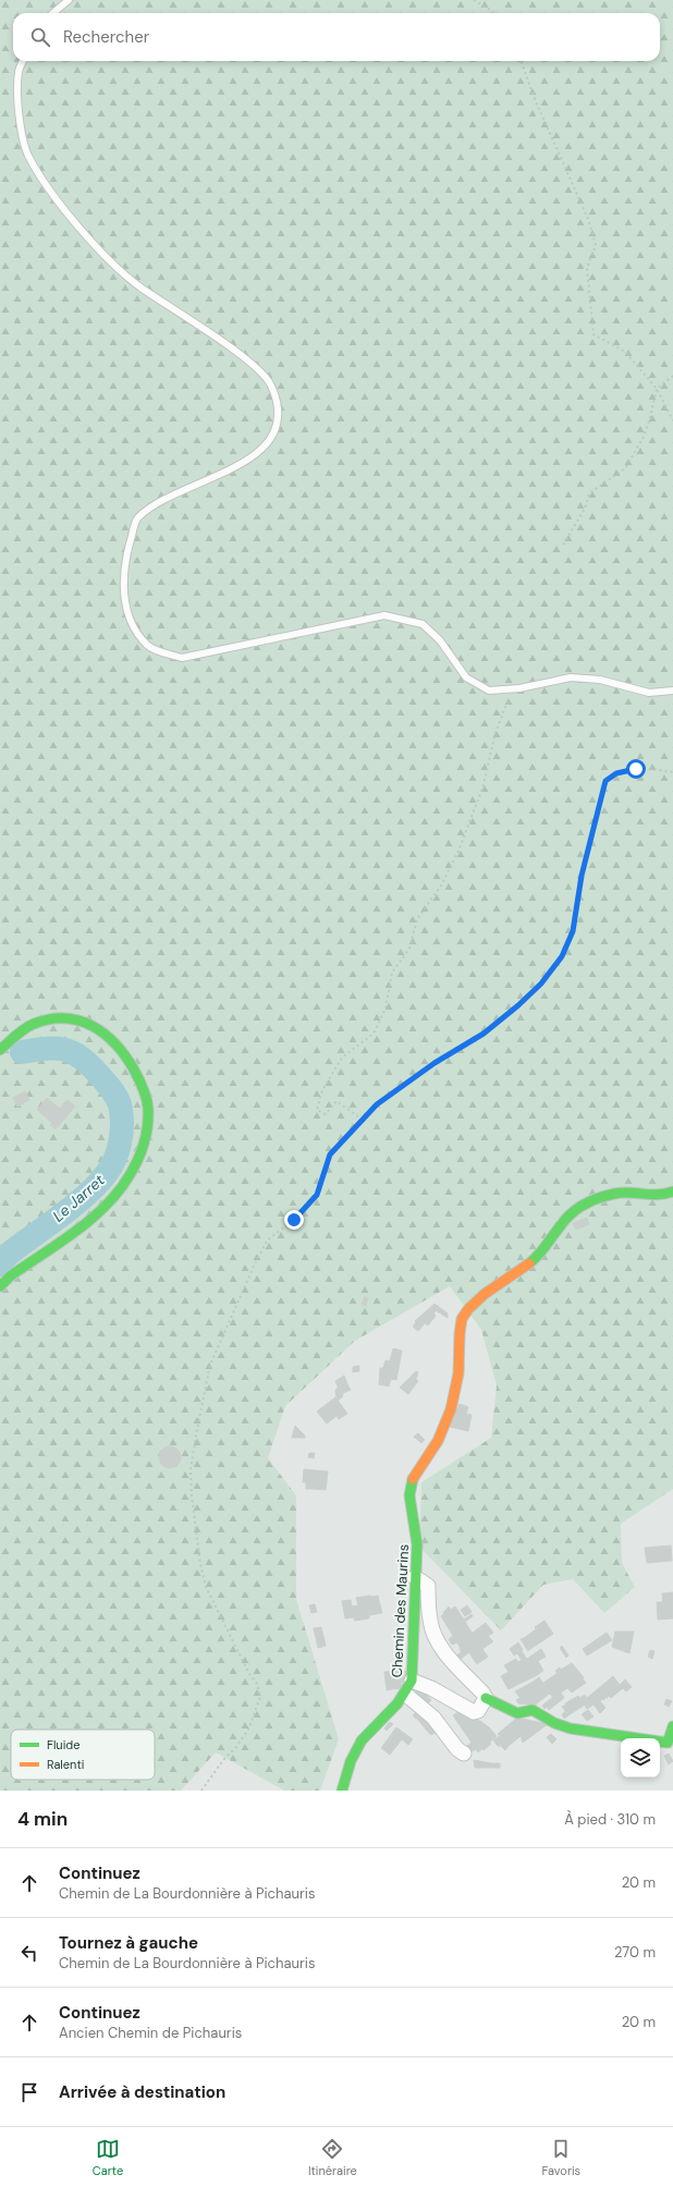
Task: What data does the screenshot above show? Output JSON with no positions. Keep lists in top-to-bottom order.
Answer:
{
  "streets": {
    "street": ["Chemin des Maurins"]
  },
  "water": ["Le Jarret"],
  "legend": ["Fluide", "Ralenti"],
  "page": {
    "search": "Rechercher",
    "heading": ["4 min", "À pied · 310 m"],
    "list": [
      ["Continuez", "Chemin de La Bourdonnière à Pichauris", "20 m"],
      ["Tournez à gauche", "Chemin de La Bourdonnière à Pichauris", "270 m"],
      ["Continuez", "Ancien Chemin de Pichauris", "20 m"],
      "Arrivée à destination"
    ],
    "nav": ["Carte", "Itinéraire", "Favoris"]
  }
}
